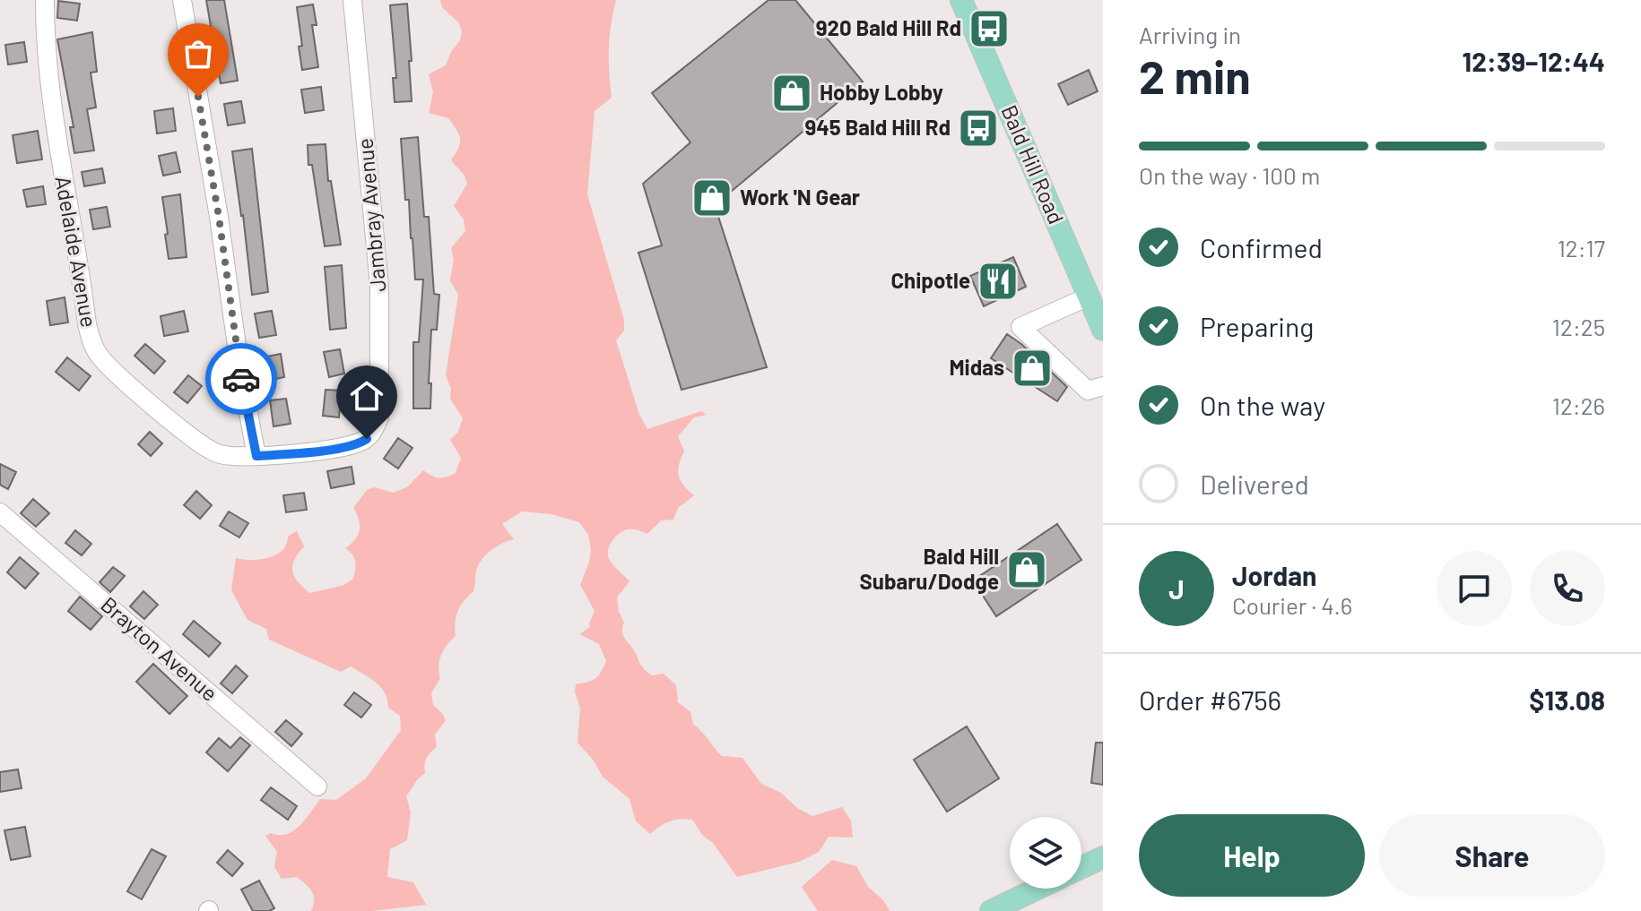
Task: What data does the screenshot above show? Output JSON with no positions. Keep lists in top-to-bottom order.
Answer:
{
  "streets": {
    "main road": ["Bald Hill Road"],
    "street": ["Jambray Avenue", "Adelaide Avenue", "Brayton Avenue"]
  },
  "crossings": [
    ["Jambray Avenue", "Adelaide Avenue"]
  ],
  "places": {
    "bus stop": ["920 Bald Hill Rd", "945 Bald Hill Rd"],
    "shop": [
      "Hobby Lobby",
      "Work 'N Gear",
      "Midas",
      "Bald Hill Subaru/Dodge"
    ],
    "restaurant": ["Chipotle"]
  },
  "page": {
    "heading": ["2 min", "Arriving in", "12:39–12:44"],
    "panel": [
      "Jordan",
      "Courier · 4.6",
      "Order #6756",
      "$13.08"
    ],
    "bar": "On the way · 100 m",
    "list": [
      ["Confirmed", "12:17"],
      ["Preparing", "12:25"],
      ["On the way", "12:26"],
      "Delivered"
    ],
    "round": "J",
    "buttons": ["Help", "Share"]
  }
}
